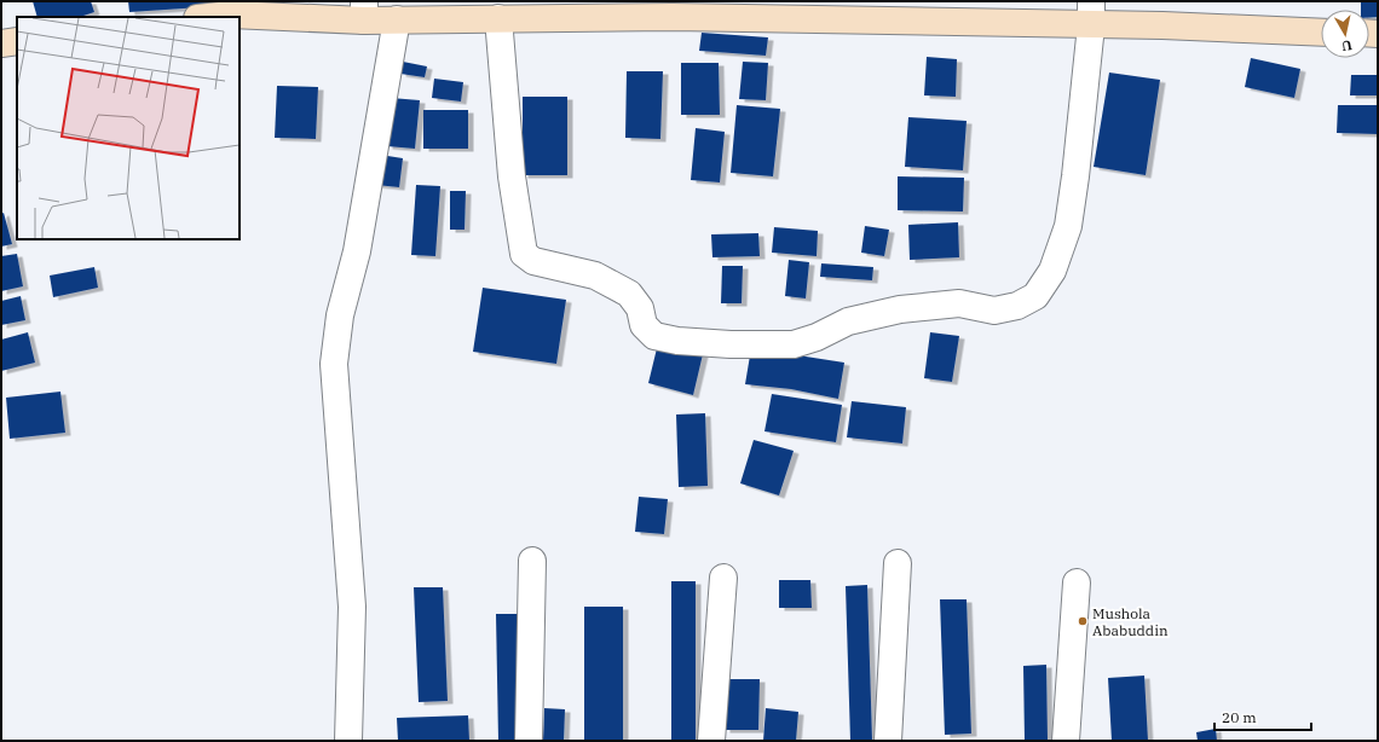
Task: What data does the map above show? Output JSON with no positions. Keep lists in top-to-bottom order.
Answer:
{
  "places": ["Mushola Ababuddin"],
  "scale_bar": "20 m",
  "north": "bottom"
}
